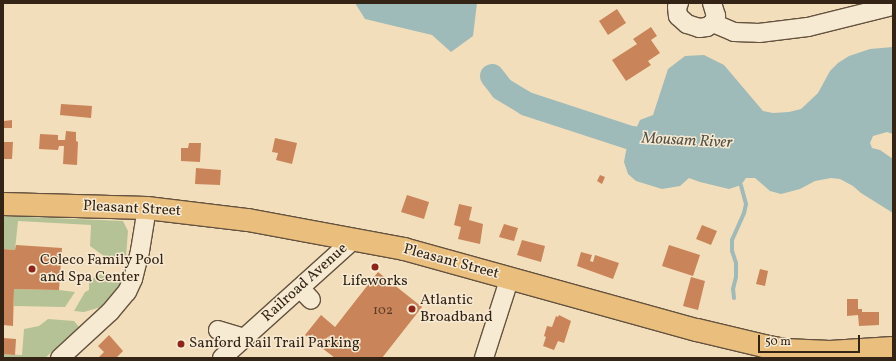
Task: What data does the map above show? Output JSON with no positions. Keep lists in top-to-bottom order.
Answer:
{
  "streets": {
    "main road": ["Pleasant Street"],
    "street": ["Railroad Avenue"]
  },
  "crossings": [
    ["Pleasant Street", "Railroad Avenue"]
  ],
  "water": ["Mousam River"],
  "places": [
    "Lifeworks",
    "Coleco Family Pool and Spa Center",
    "Atlantic Broadband",
    "Sanford Rail Trail Parking"
  ],
  "house_numbers": ["102"],
  "scale_bar": "50 m"
}
